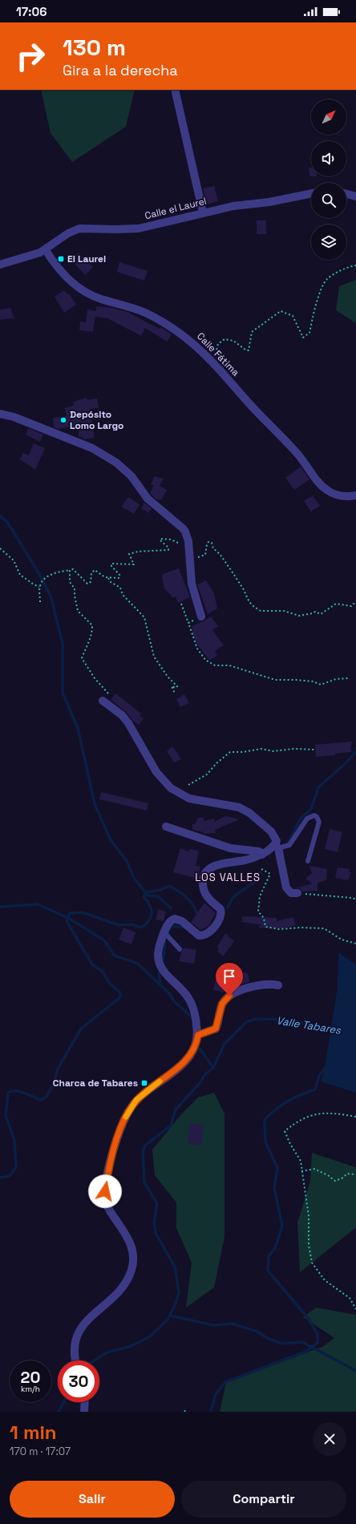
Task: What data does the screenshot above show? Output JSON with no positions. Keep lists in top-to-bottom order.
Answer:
{
  "streets": {
    "street": ["Calle el Laurel", "Calle Fátima"]
  },
  "crossings": [
    ["Calle el Laurel", "Calle Fátima"]
  ],
  "districts": ["LOS VALLES"],
  "water": ["Valle Tabares"],
  "places": {
    "transit": ["El Laurel", "Charca de Tabares"],
    "other": ["Depósito Lomo Largo"]
  },
  "north": "top right",
  "page": {
    "status": "17:06",
    "turn": ["130 m", "Gira a la derecha"],
    "speed": "20 km/h",
    "limit": "30",
    "heading": ["1 min", "170 m · 17:07"],
    "buttons": ["Salir", "Compartir"]
  }
}
